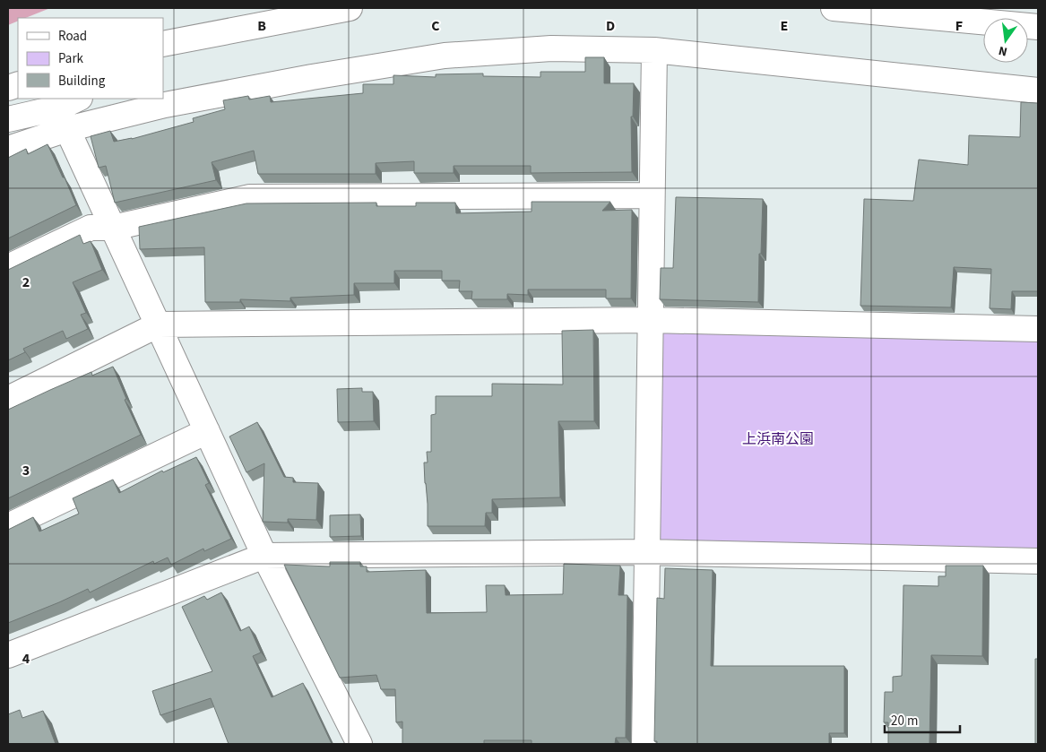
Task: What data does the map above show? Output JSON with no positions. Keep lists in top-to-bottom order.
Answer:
{
  "parks": ["上浜南公園"],
  "legend": ["Road", "Park", "Building"],
  "scale_bar": "20 m",
  "north": "bottom",
  "grid": {
    "columns": [
      "B",
      "C",
      "D",
      "E",
      "F"
    ],
    "rows": ["2", "3", "4"]
  }
}
